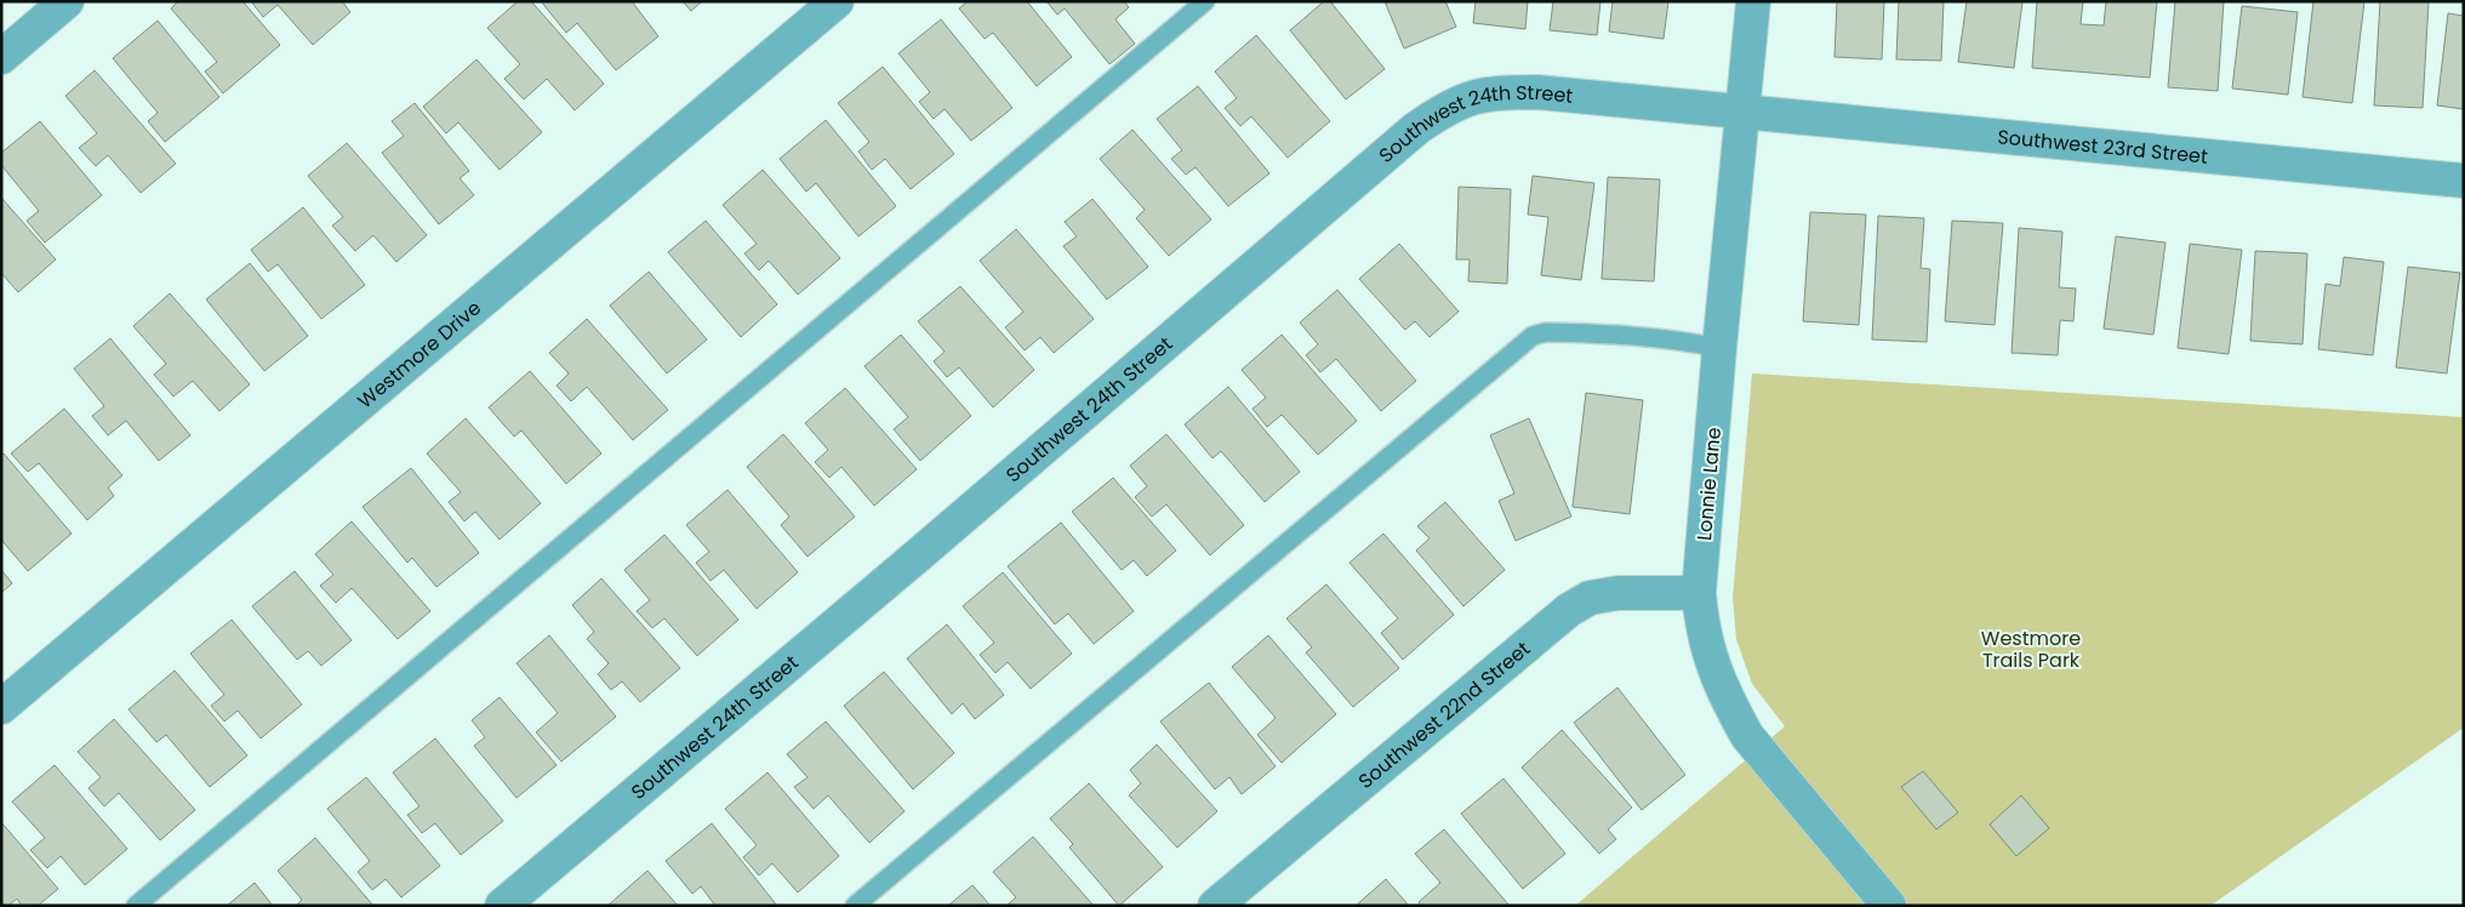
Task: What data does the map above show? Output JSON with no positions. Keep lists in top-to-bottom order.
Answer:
{
  "streets": {
    "street": [
      "Southwest 24th Street",
      "Southwest 23rd Street",
      "Westmore Drive",
      "Lonnie Lane",
      "Southwest 22nd Street"
    ]
  },
  "crossings": [
    ["Southwest 24th Street", "Southwest 23rd Street"],
    ["Southwest 24th Street", "Lonnie Lane"],
    ["Southwest 23rd Street", "Lonnie Lane"],
    ["Lonnie Lane", "Southwest 22nd Street"]
  ],
  "parks": ["Westmore Trails Park"]
}
